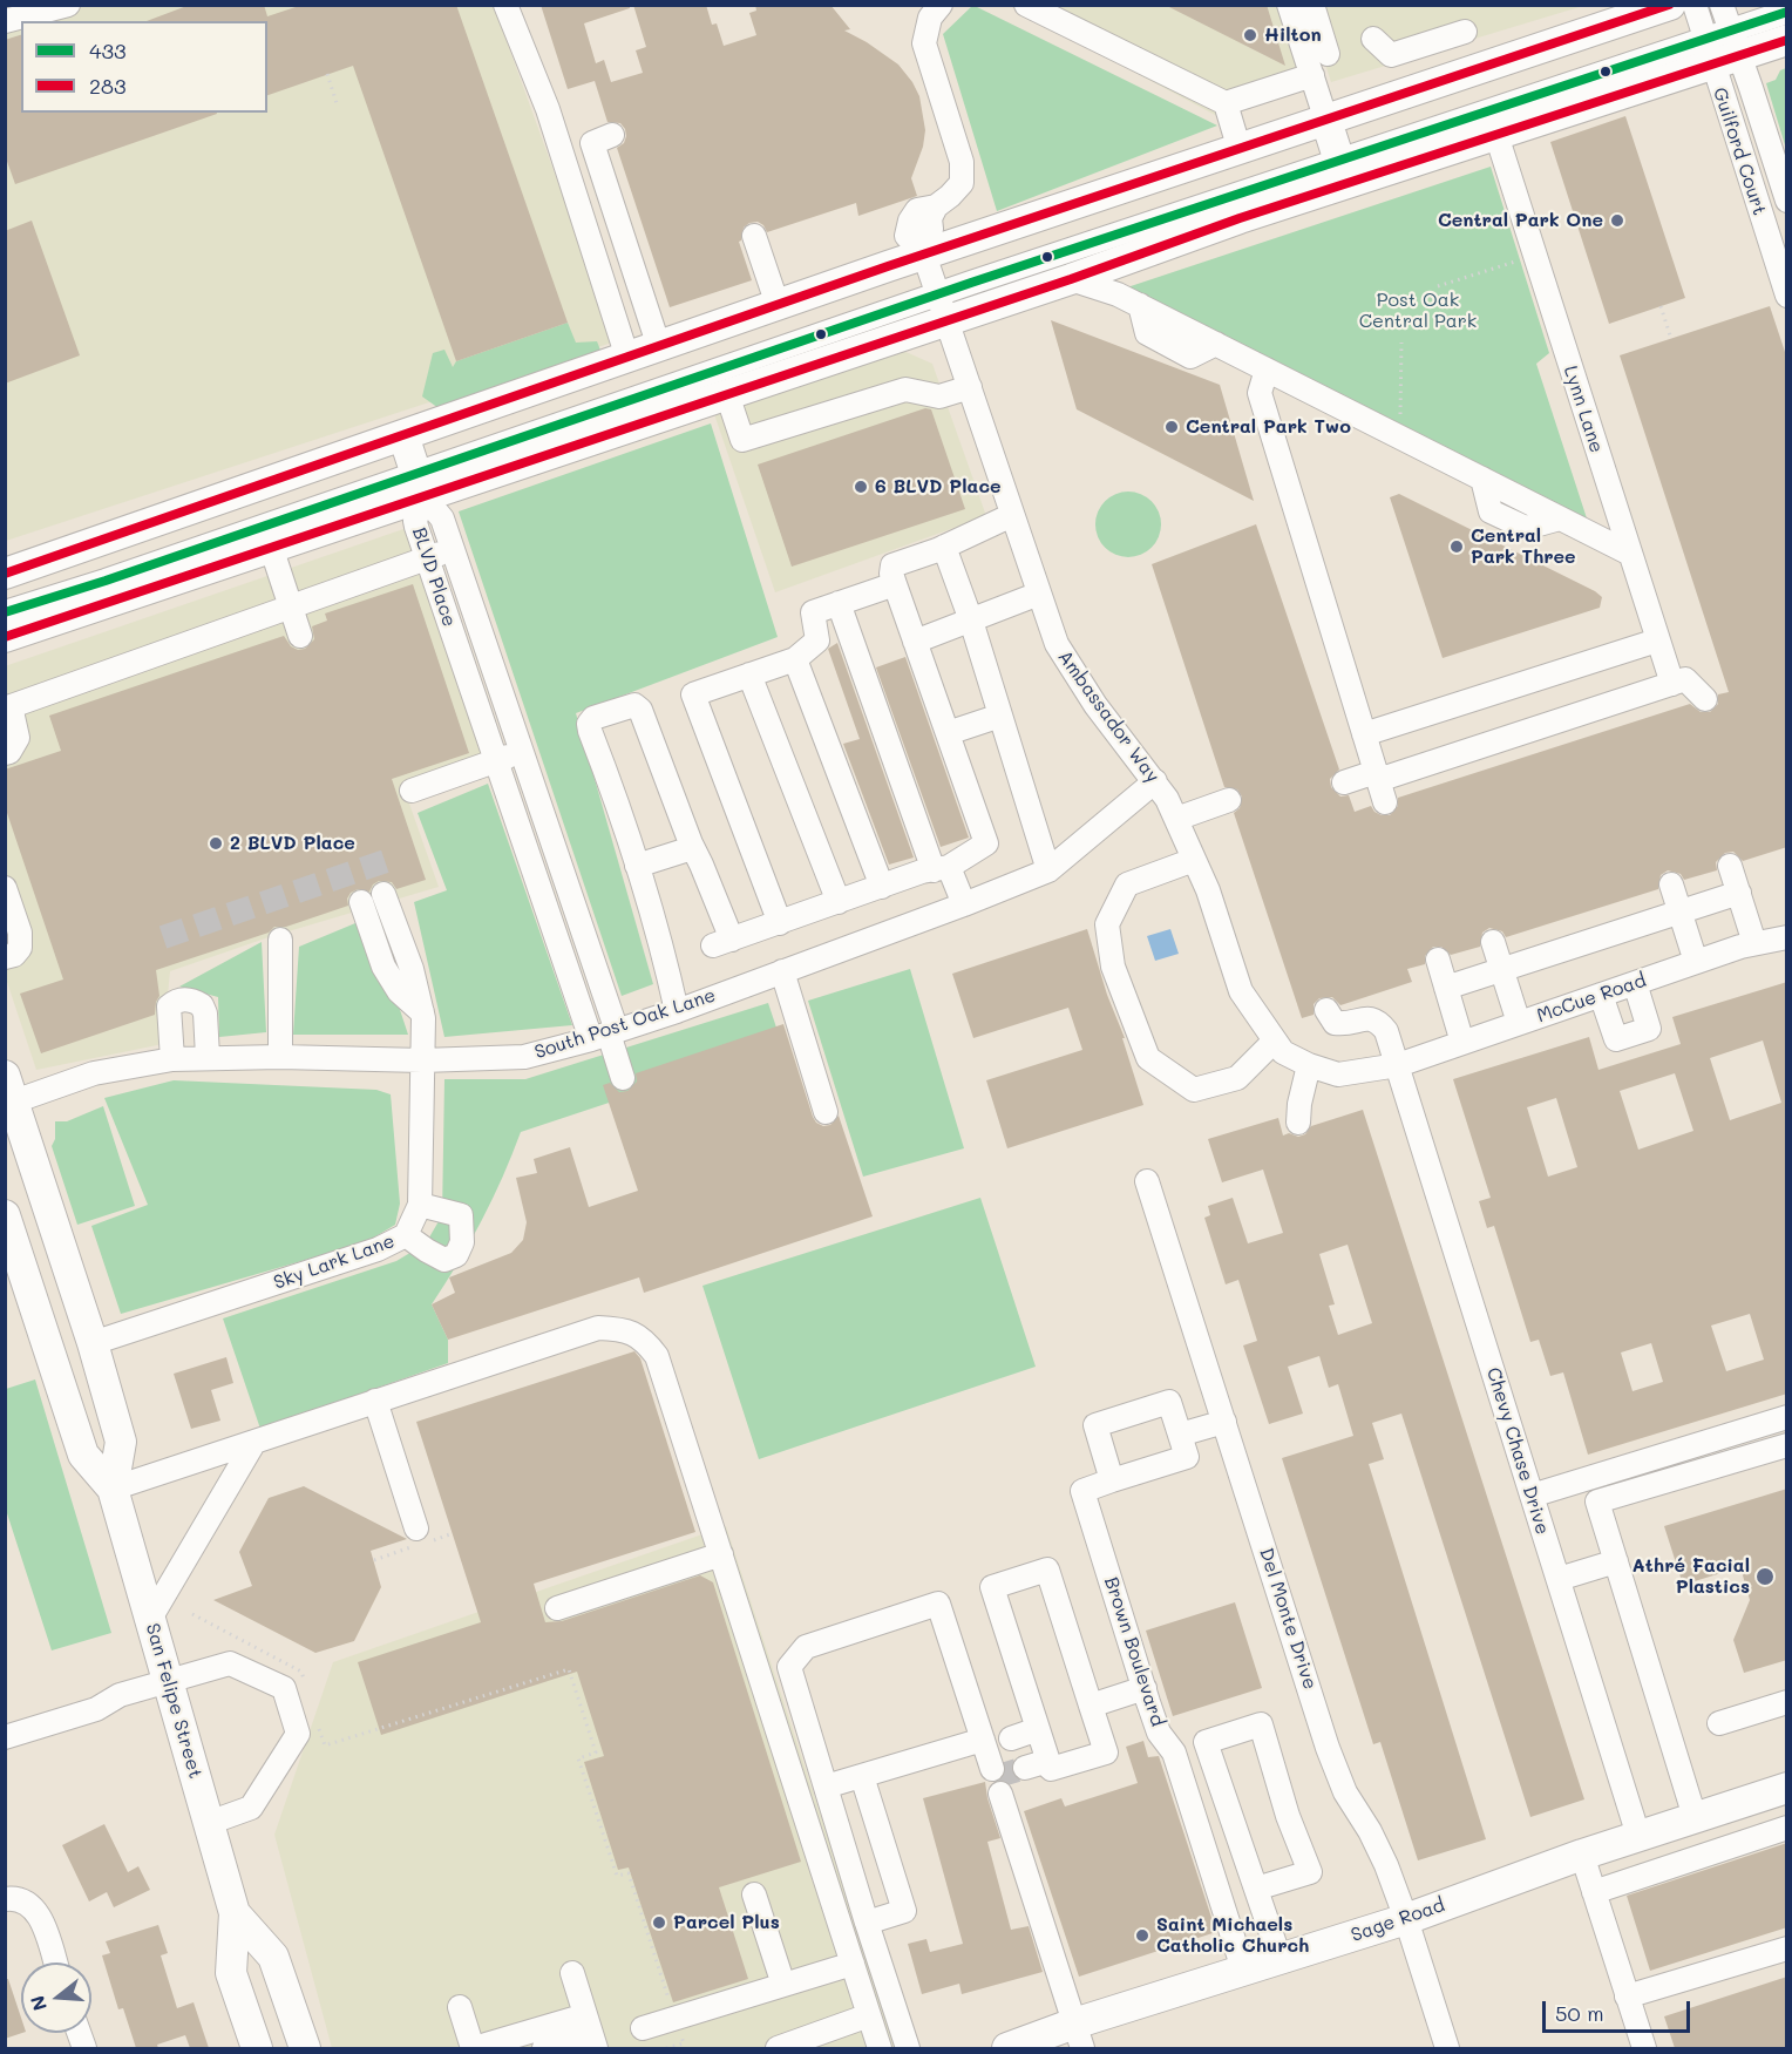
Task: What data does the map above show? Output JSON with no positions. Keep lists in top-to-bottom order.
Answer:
{
  "streets": {
    "main road": ["San Felipe Street", "Sage Road"],
    "street": [
      "Guilford Court",
      "Lynn Lane",
      "BLVD Place",
      "Ambassador Way",
      "McCue Road",
      "South Post Oak Lane",
      "Sky Lark Lane",
      "Chevy Chase Drive",
      "Del Monte Drive",
      "Brown Boulevard"
    ]
  },
  "crossings": [
    ["BLVD Place", "South Post Oak Lane"],
    ["Ambassador Way", "McCue Road"],
    ["Ambassador Way", "South Post Oak Lane"],
    ["Ambassador Way", "Chevy Chase Drive"],
    ["McCue Road", "Chevy Chase Drive"],
    ["South Post Oak Lane", "Sky Lark Lane"],
    ["South Post Oak Lane", "San Felipe Street"],
    ["Sky Lark Lane", "San Felipe Street"],
    ["Chevy Chase Drive", "Sage Road"],
    ["Del Monte Drive", "Sage Road"],
    ["Brown Boulevard", "Sage Road"]
  ],
  "parks": ["Post Oak Central Park"],
  "places": [
    "Hilton",
    "Central Park One",
    "Central Park Two",
    "6 BLVD Place",
    "Central Park Three",
    "2 BLVD Place",
    "Athré Facial Plastics",
    "Parcel Plus",
    "Saint Michaels Catholic Church"
  ],
  "lines": ["transit line 283", "transit line 433"],
  "legend": ["433", "283"],
  "scale_bar": "50 m",
  "north": "left"
}
